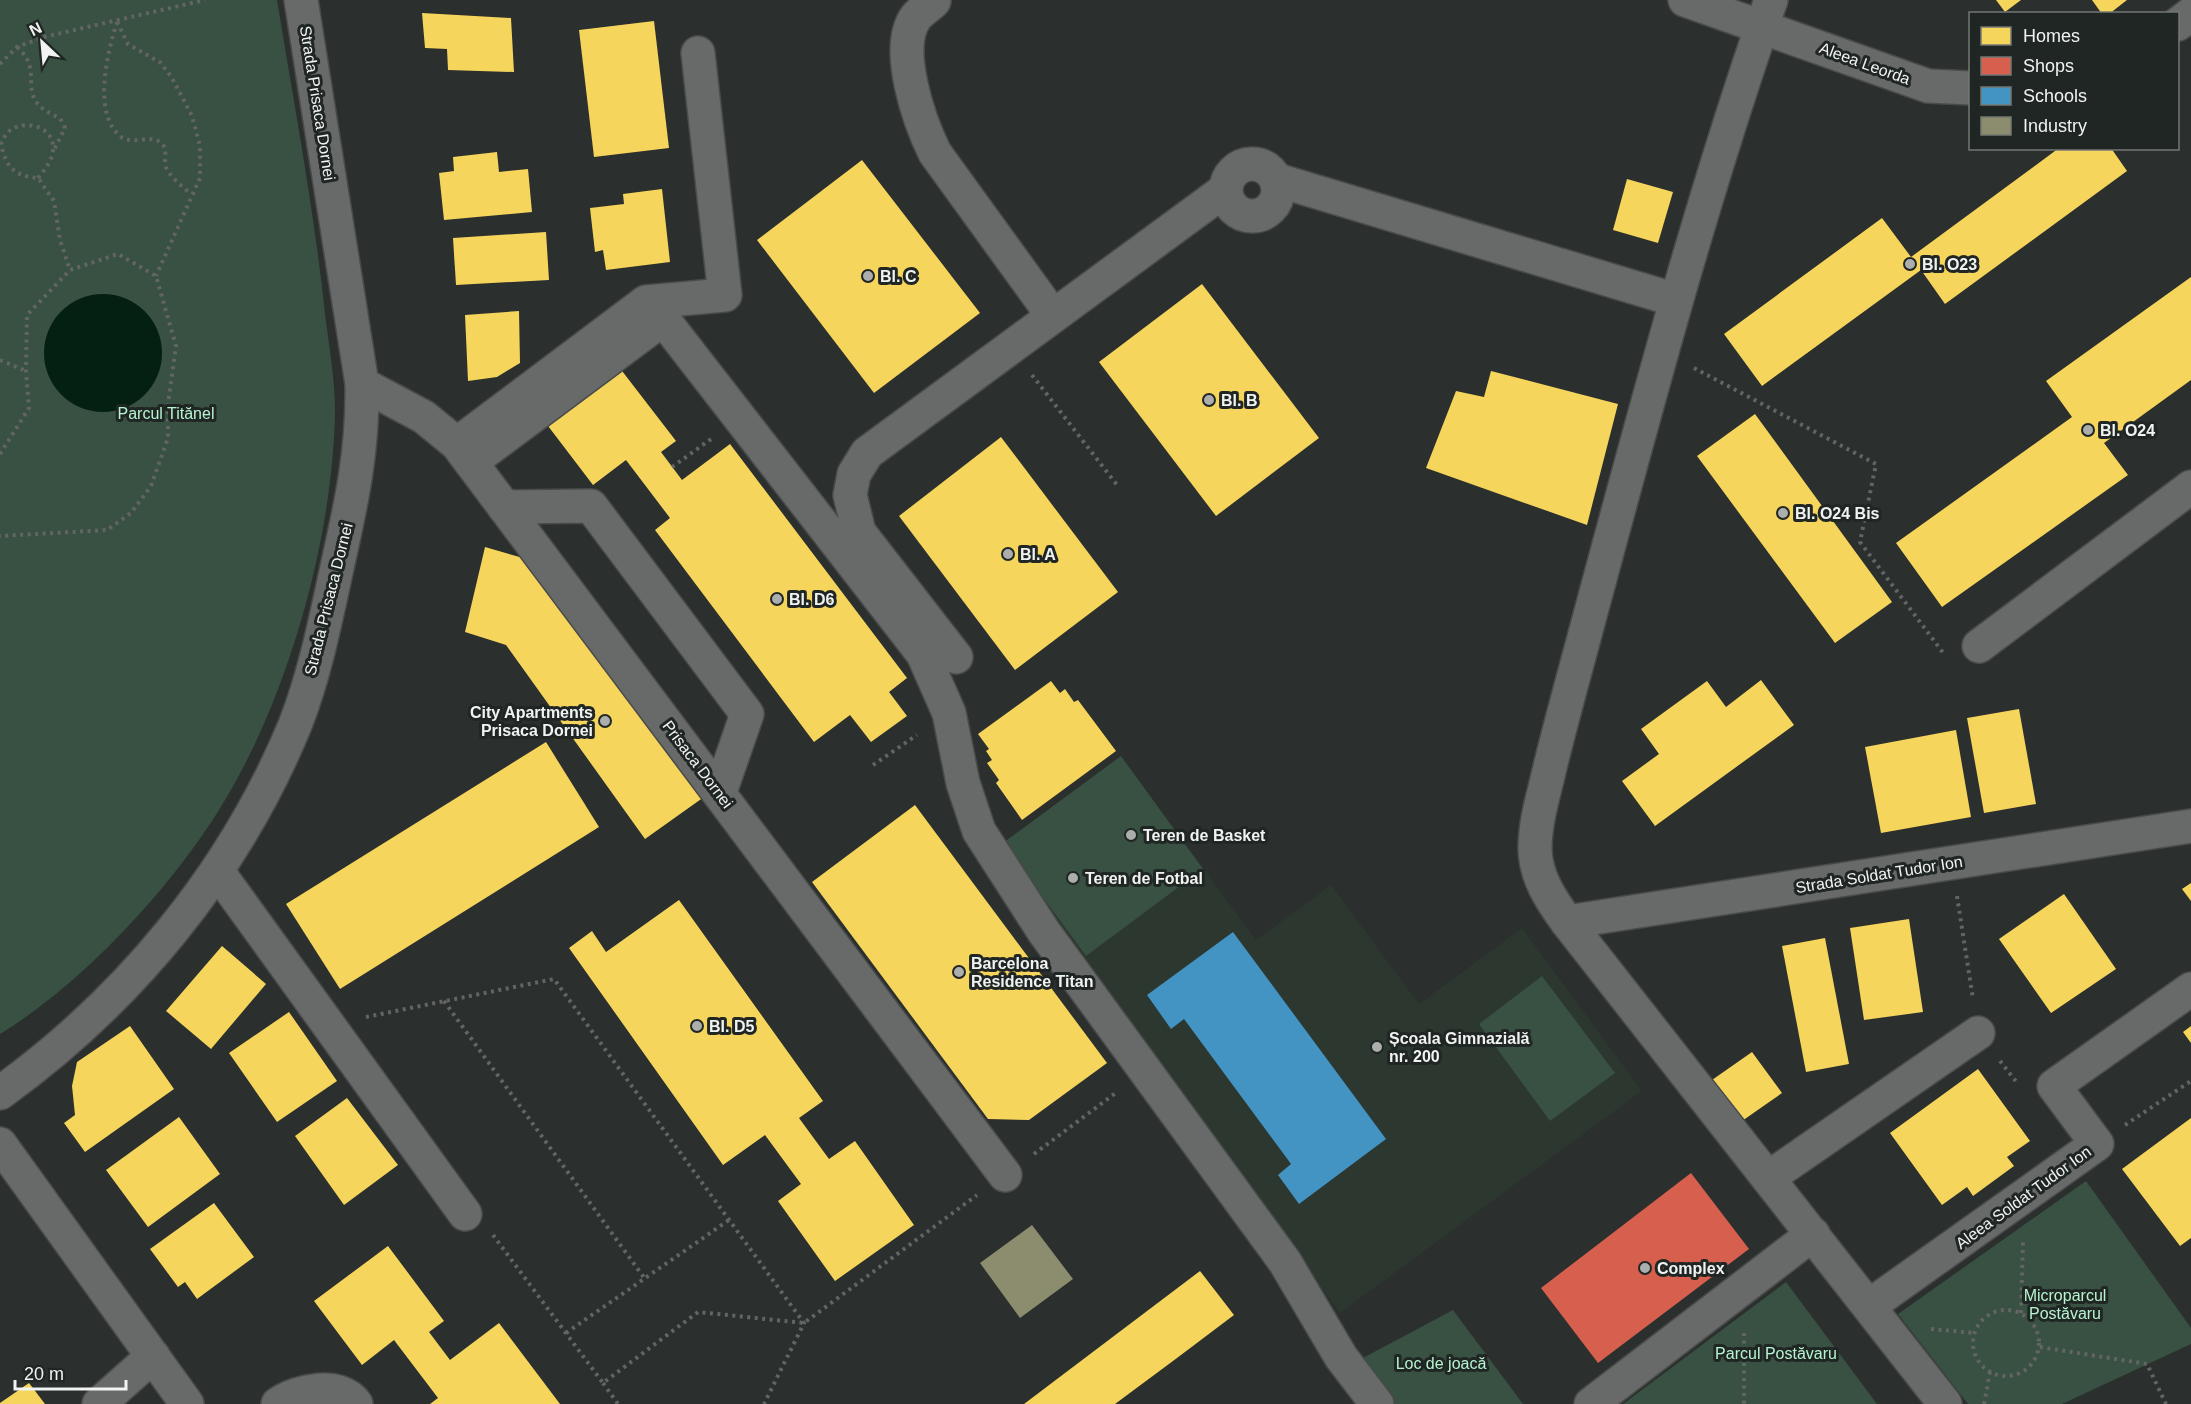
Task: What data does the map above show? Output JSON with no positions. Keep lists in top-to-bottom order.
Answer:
{
  "streets": {
    "street": [
      "Aleea Leorda",
      "Strada Prisaca Dornei",
      "Prisaca Dornei",
      "Strada Soldat Tudor Ion",
      "Aleea Soldat Tudor Ion"
    ]
  },
  "crossings": [
    ["Strada Prisaca Dornei", "Prisaca Dornei"]
  ],
  "parks": [
    "Parcul Titănel",
    "Microparcul Postăvaru",
    "Parcul Postăvaru",
    "Loc de joacă"
  ],
  "places": [
    "Bl. O23",
    "Bl. C",
    "Bl. B",
    "Bl. O24",
    "Bl. O24 Bis",
    "Bl. A",
    "Bl. D6",
    "City Apartments Prisaca Dornei",
    "Teren de Basket",
    "Teren de Fotbal",
    "Barcelona Residence Titan",
    "BI. D5",
    "Școala Gimnazială nr. 200",
    "Complex"
  ],
  "legend": [
    "Homes",
    "Shops",
    "Schools",
    "Industry"
  ],
  "scale_bar": "20 m",
  "north": "top left"
}
